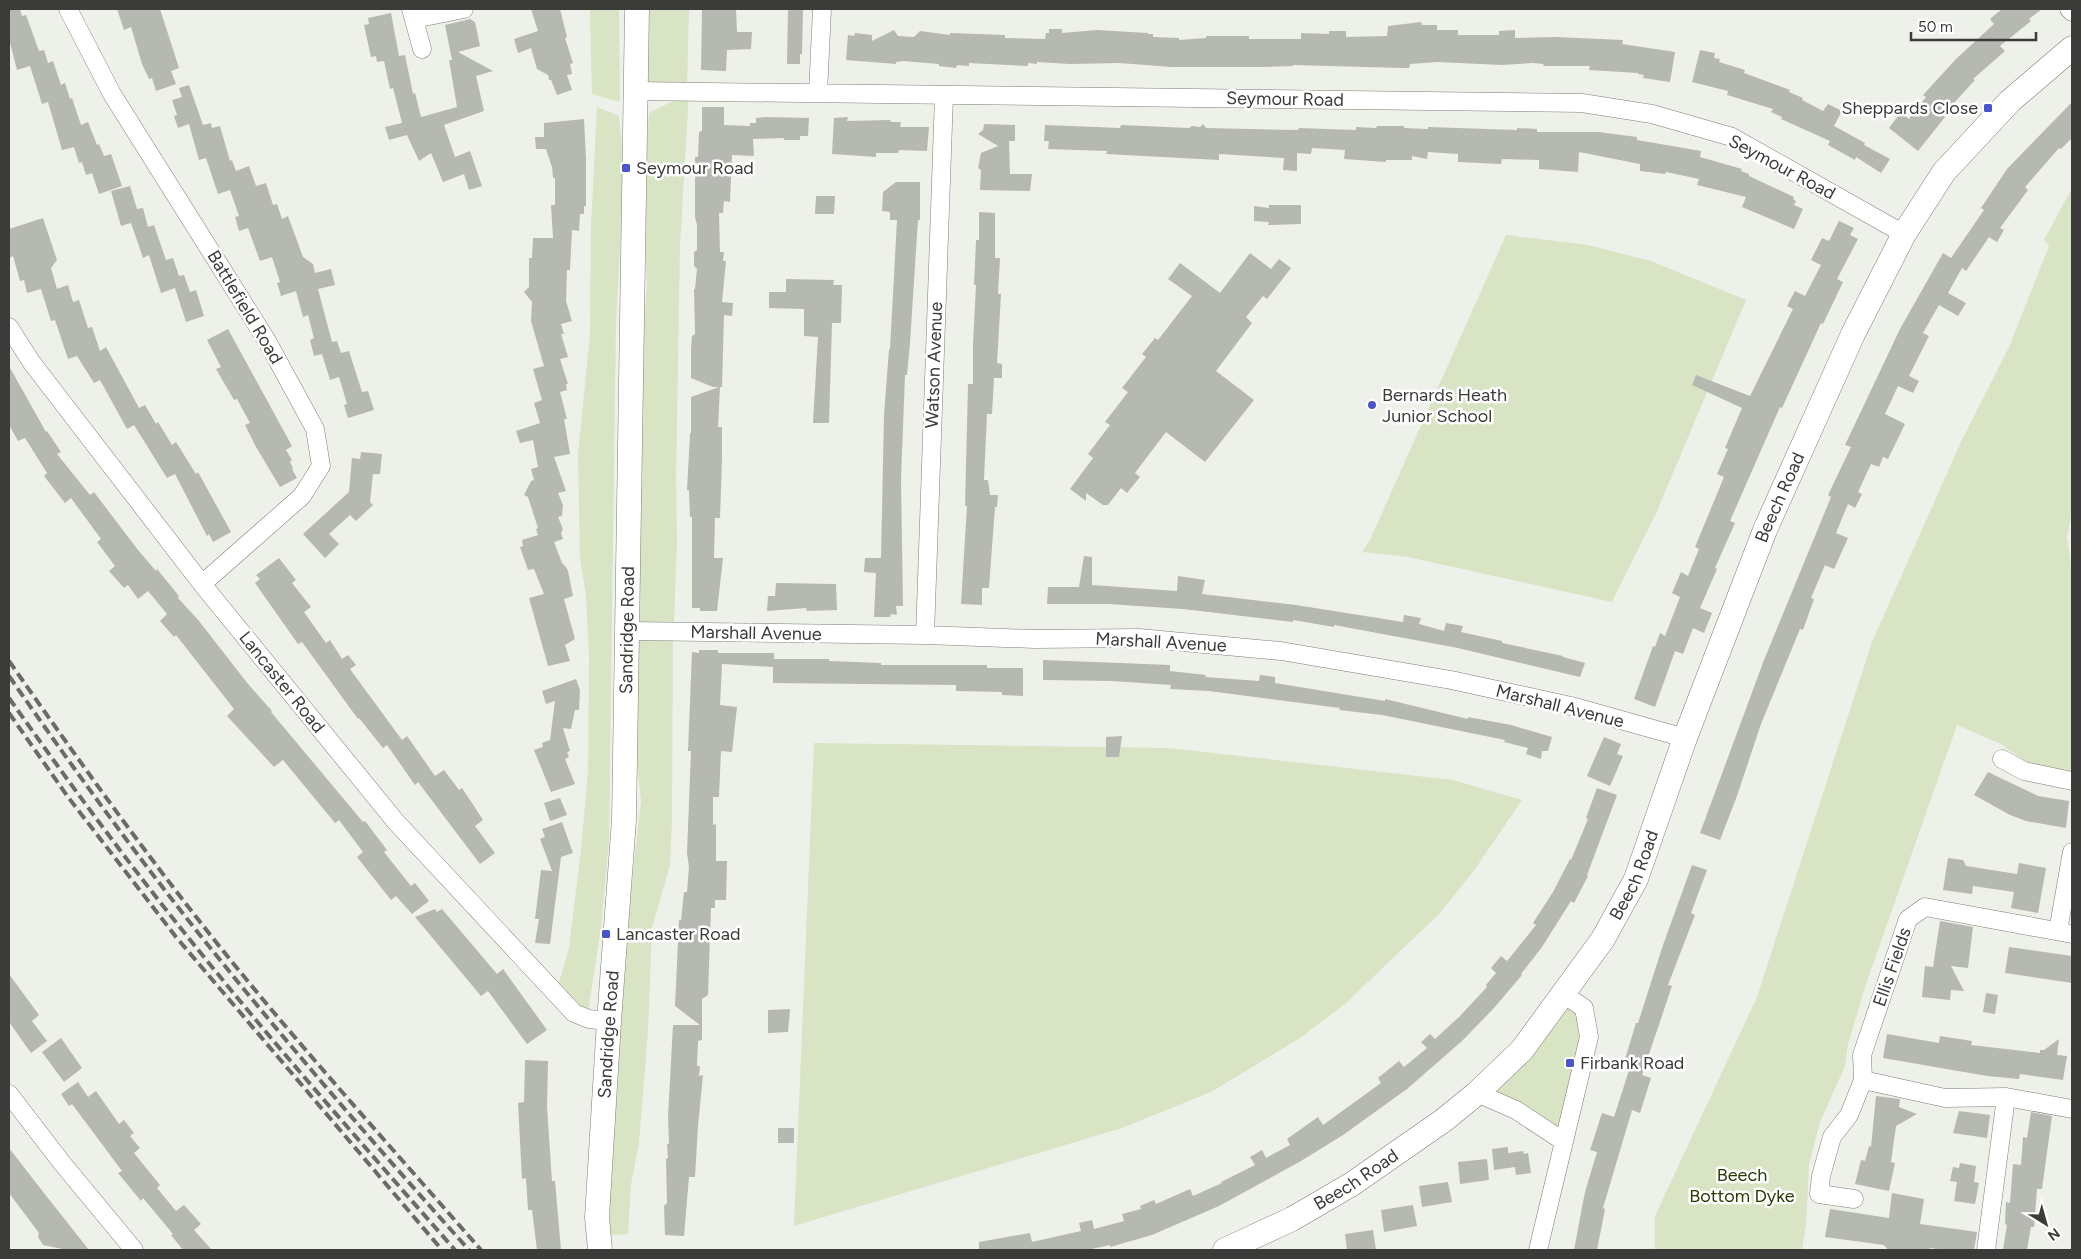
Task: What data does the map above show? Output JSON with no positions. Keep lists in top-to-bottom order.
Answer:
{
  "streets": {
    "street": [
      "Seymour Road",
      "Battlefield Road",
      "Watson Avenue",
      "Beech Road",
      "Sandridge Road",
      "Marshall Avenue",
      "Lancaster Road",
      "Ellis Fields"
    ]
  },
  "crossings": [
    ["Seymour Road", "Watson Avenue"],
    ["Seymour Road", "Beech Road"],
    ["Seymour Road", "Sandridge Road"],
    ["Battlefield Road", "Lancaster Road"],
    ["Watson Avenue", "Marshall Avenue"],
    ["Beech Road", "Marshall Avenue"],
    ["Sandridge Road", "Marshall Avenue"],
    ["Sandridge Road", "Lancaster Road"]
  ],
  "parks": ["Beech Bottom Dyke"],
  "places": {
    "transit": [
      "Sheppards Close",
      "Seymour Road",
      "Lancaster Road",
      "Firbank Road"
    ],
    "other": ["Bernards Heath Junior School"]
  },
  "scale_bar": "50 m",
  "north": "bottom right"
}
